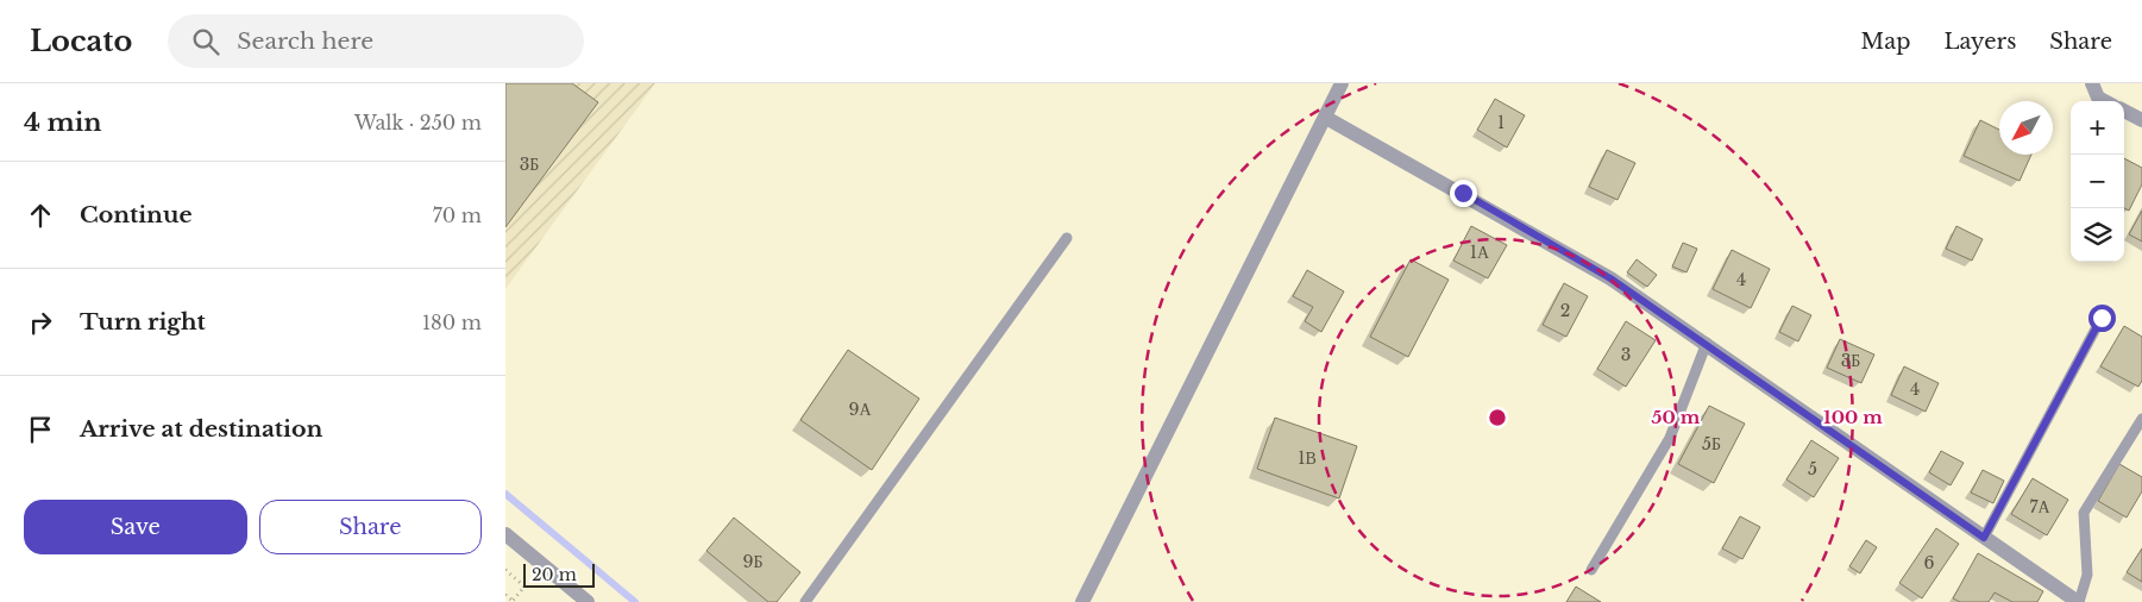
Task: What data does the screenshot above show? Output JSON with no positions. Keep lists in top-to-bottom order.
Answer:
{
  "house_numbers": [
    "1",
    "3Б",
    "1А",
    "4",
    "2",
    "3",
    "3Б",
    "4",
    "9А",
    "5Б",
    "1В",
    "5",
    "7А",
    "9Б",
    "6"
  ],
  "scale_bar": "20 m",
  "north": "bottom left",
  "page": {
    "header": "Locato",
    "search": "Search here",
    "nav": ["Map", "Layers", "Share"],
    "heading": ["4 min", "Walk · 250 m"],
    "map_buttons": ["+", "−"],
    "list": [
      ["Continue", "70 m"],
      ["Turn right", "180 m"],
      "Arrive at destination"
    ],
    "buttons": ["Save", "Share"],
    "scale": "20 m"
  },
  "rings": ["50 m", "100 m"]
}
